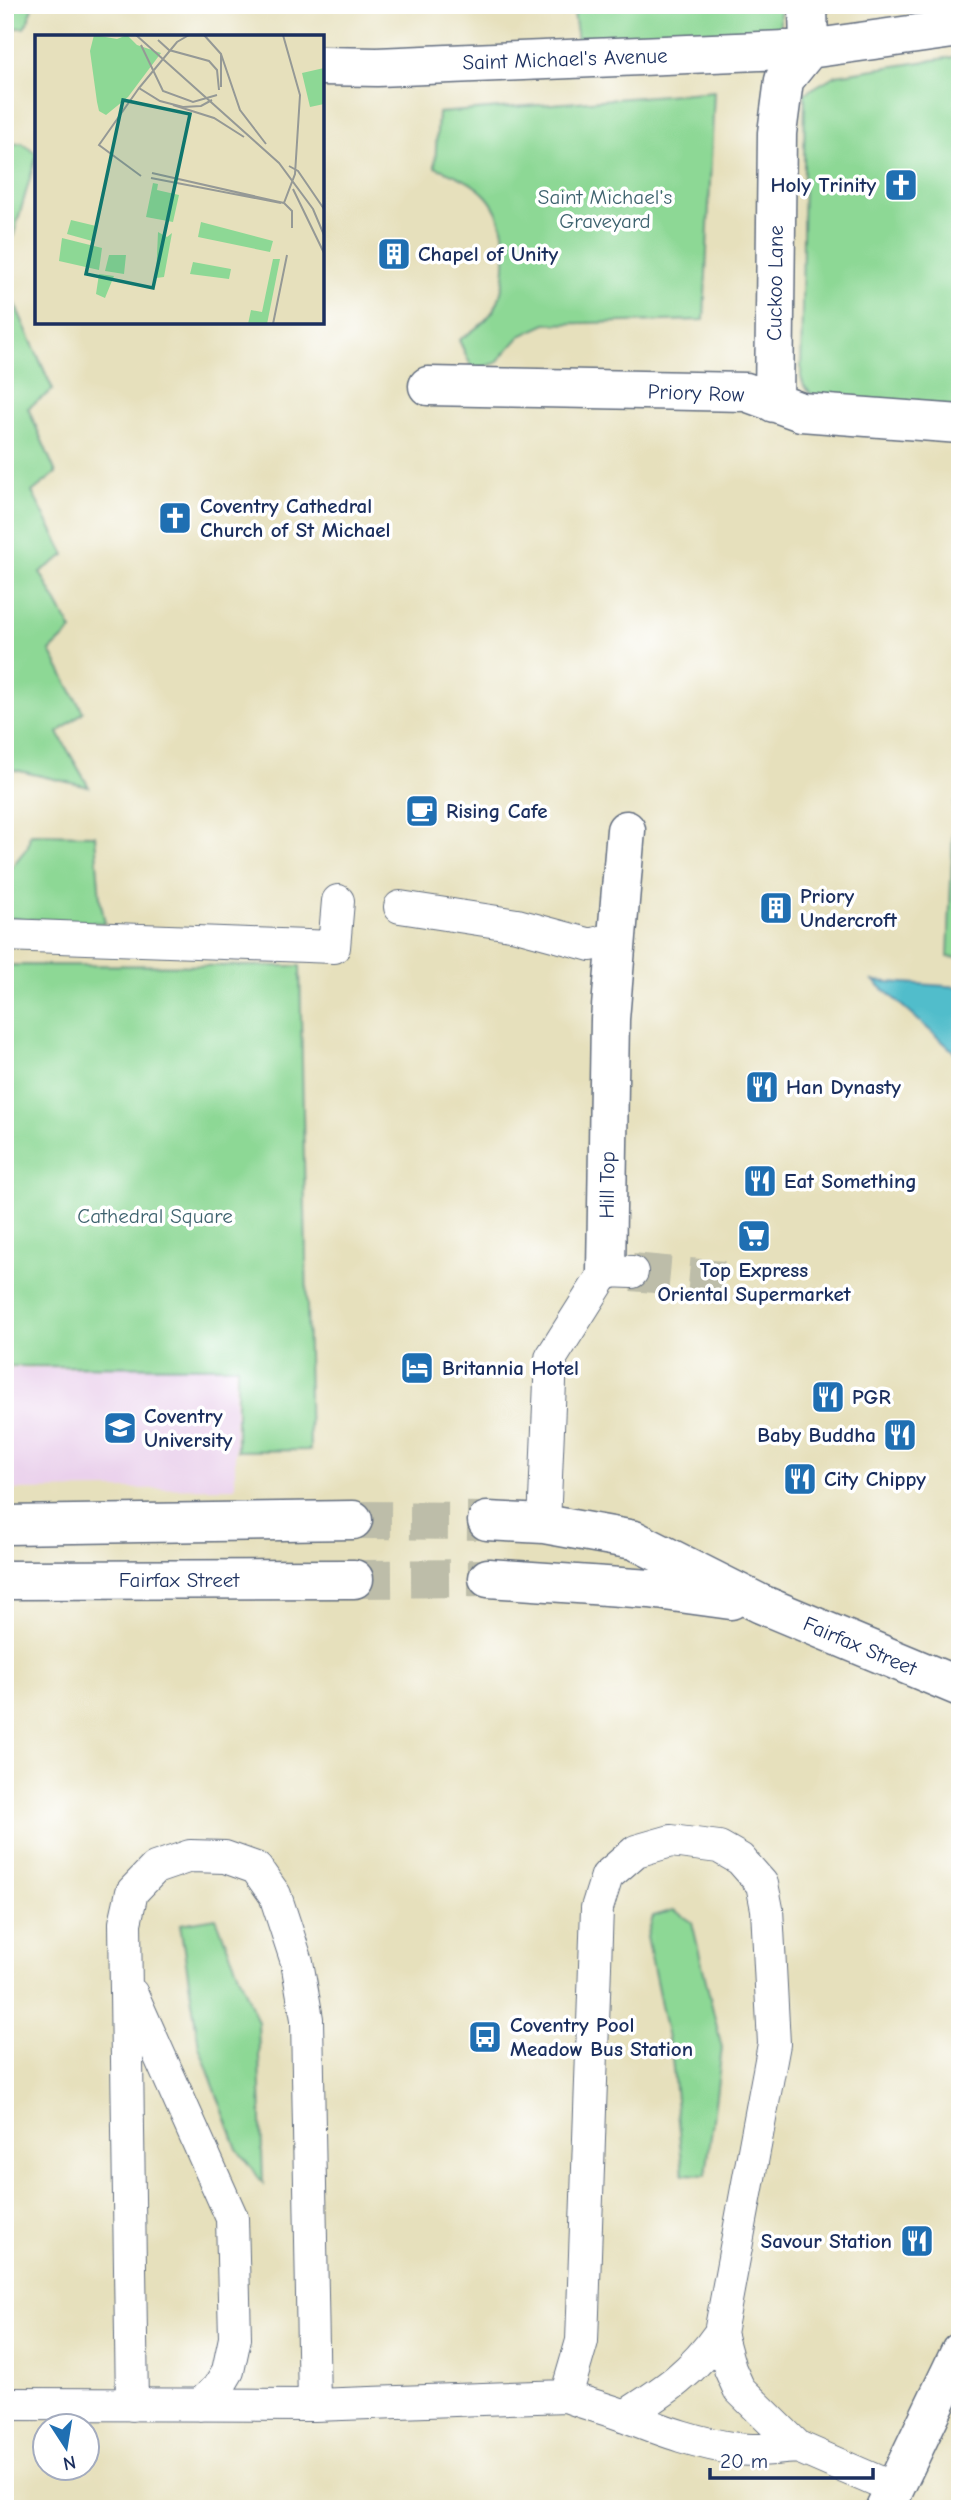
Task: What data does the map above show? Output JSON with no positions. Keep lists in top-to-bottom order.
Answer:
{
  "streets": {
    "street": [
      "Saint Michael's Avenue",
      "Cuckoo Lane",
      "Priory Row",
      "Hill Top",
      "Fairfax Street"
    ]
  },
  "crossings": [
    ["Saint Michael's Avenue", "Cuckoo Lane"],
    ["Cuckoo Lane", "Priory Row"],
    ["Hill Top", "Fairfax Street"]
  ],
  "parks": ["Saint Michael's Graveyard", "Cathedral Square"],
  "places": {
    "church": ["Holy Trinity", "Coventry Cathedral Church of St Michael"],
    "building": ["Chapel of Unity", "Priory Undercroft"],
    "cafe": ["Rising Cafe"],
    "restaurant": [
      "Han Dynasty",
      "Eat Something",
      "PGR",
      "Baby Buddha",
      "City Chippy",
      "Savour Station"
    ],
    "supermarket": ["Top Express Oriental Supermarket"],
    "hotel": ["Britannia Hotel"],
    "school or university": ["Coventry University"],
    "bus stop": ["Coventry Pool Meadow Bus Station"]
  },
  "scale_bar": "20 m",
  "north": "bottom"
}
